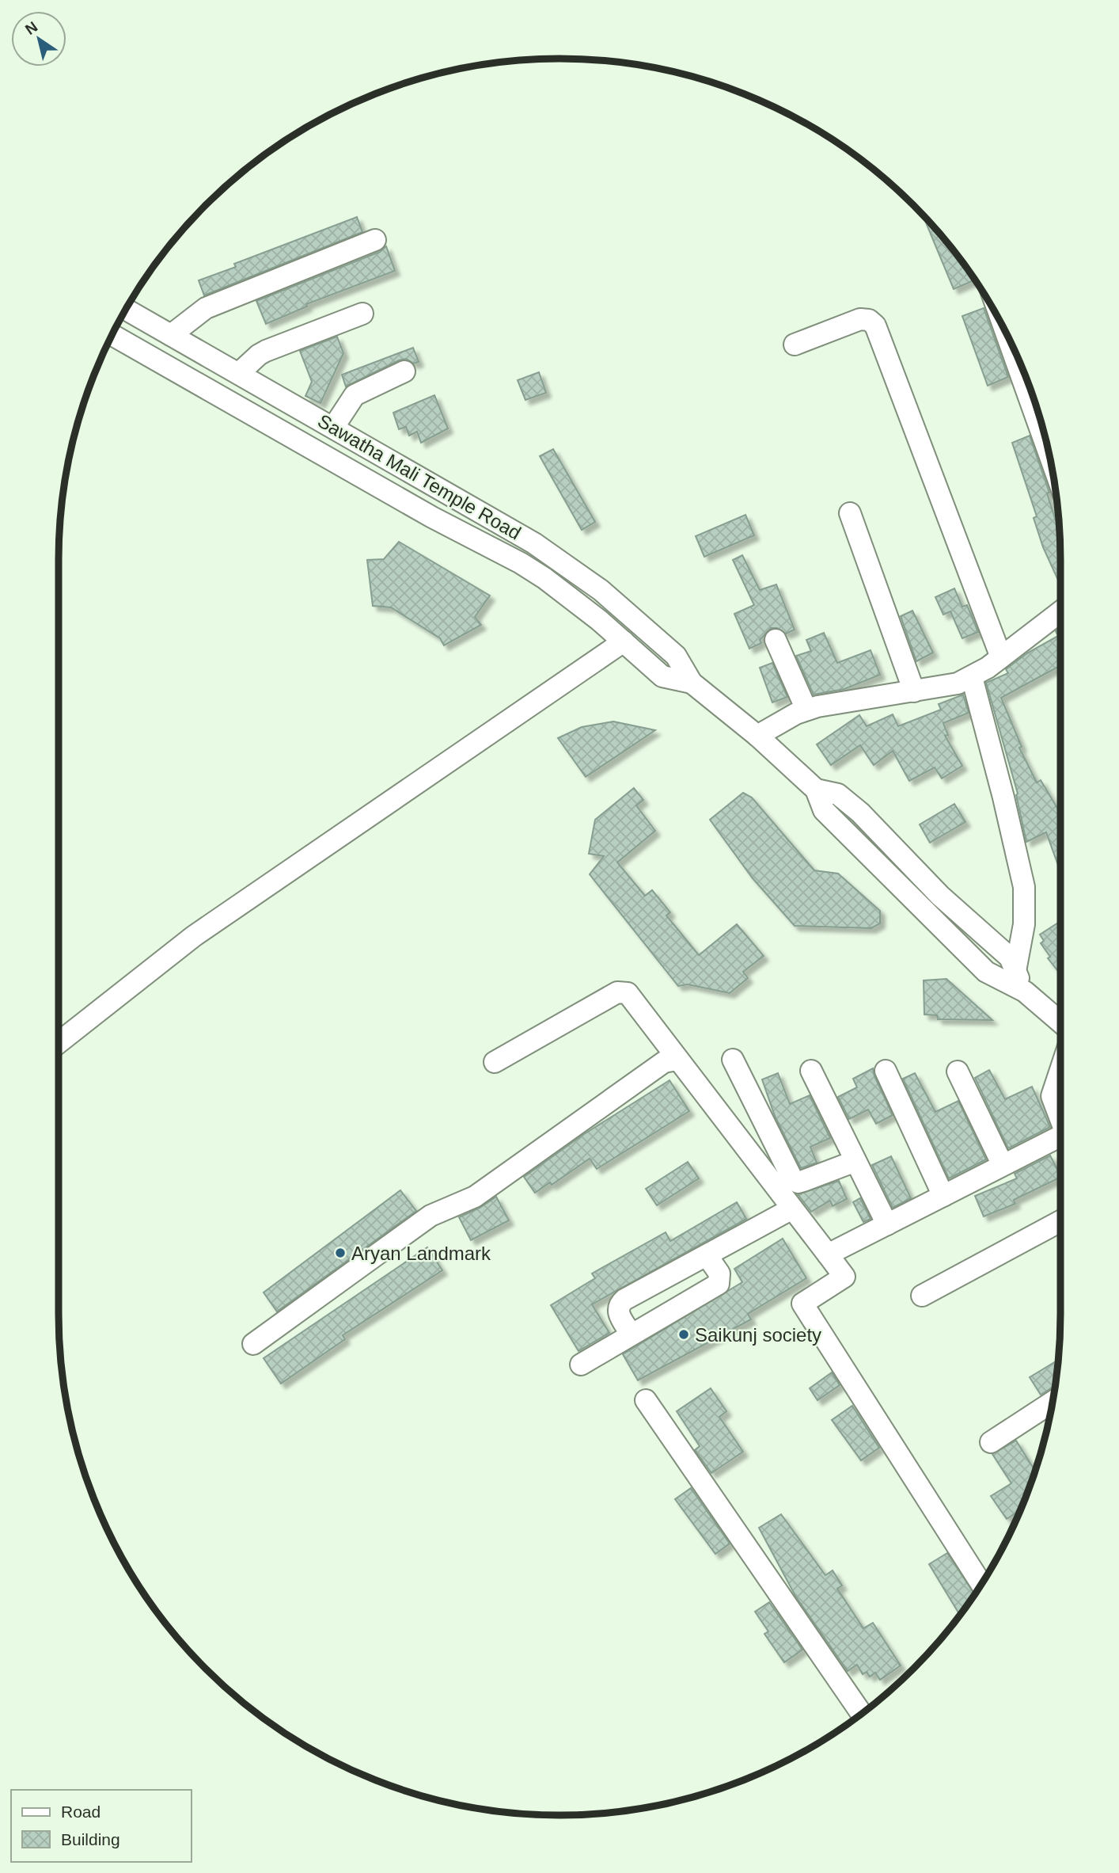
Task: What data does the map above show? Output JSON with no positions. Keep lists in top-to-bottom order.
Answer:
{
  "streets": {
    "street": ["Sawatha Mali Temple Road"]
  },
  "places": ["Aryan Landmark", "Saikunj society"],
  "legend": ["Road", "Building"],
  "north": "top left"
}
